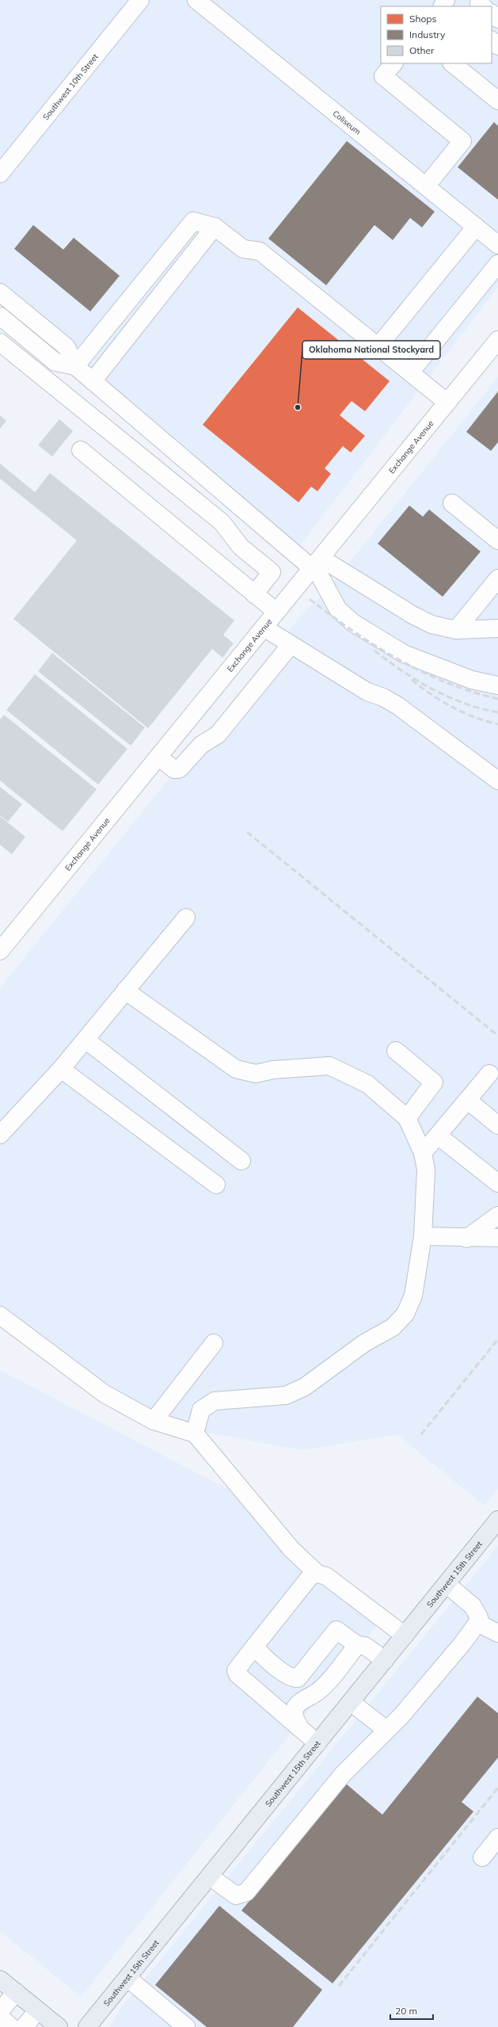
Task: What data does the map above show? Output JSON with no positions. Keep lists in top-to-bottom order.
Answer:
{
  "streets": {
    "main road": ["Southwest 15th Street"],
    "street": ["Southwest 10th Street", "Coliseum", "Exchange Avenue"]
  },
  "places": ["Oklahoma National Stockyard"],
  "legend": ["Shops", "Industry", "Other"],
  "scale_bar": "20 m"
}
